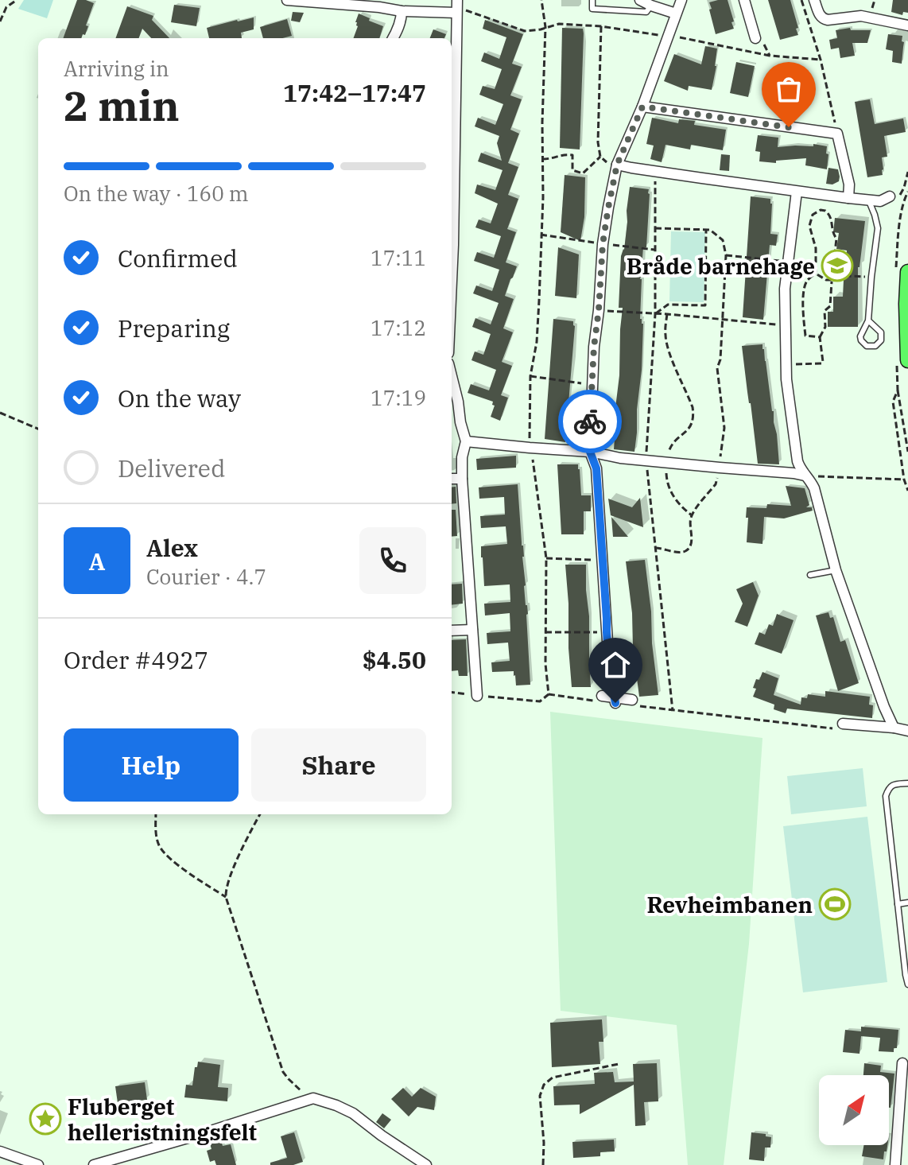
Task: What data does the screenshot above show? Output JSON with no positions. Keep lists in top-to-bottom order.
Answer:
{
  "places": {
    "school or university": ["Bråde barnehage"],
    "sports": ["Revheimbanen"],
    "place": ["Fluberget helleristningsfelt"]
  },
  "north": "top right",
  "page": {
    "heading": ["2 min", "Arriving in", "17:42–17:47"],
    "panel": [
      "Alex",
      "Courier · 4.7",
      "Order #4927",
      "$4.50"
    ],
    "bar": "On the way · 160 m",
    "list": [
      ["Confirmed", "17:11"],
      ["Preparing", "17:12"],
      ["On the way", "17:19"],
      "Delivered"
    ],
    "round": "A",
    "buttons": ["Help", "Share"]
  }
}
